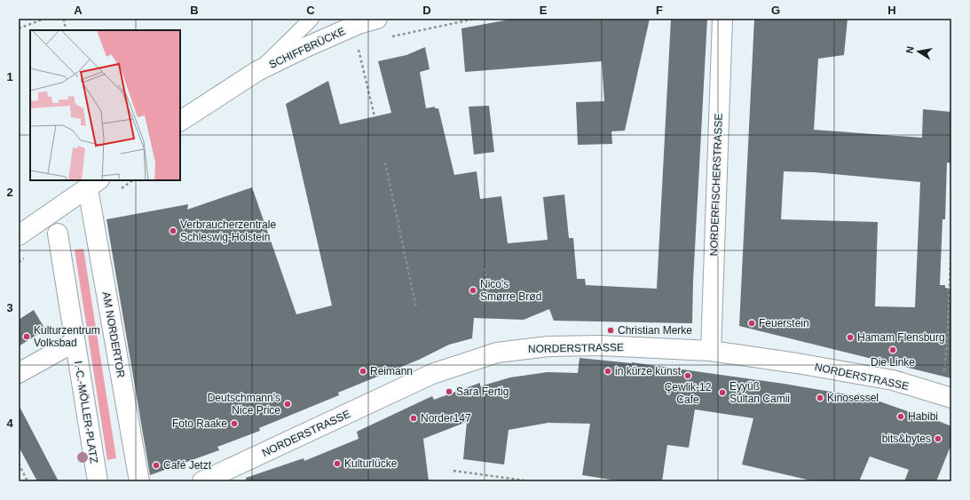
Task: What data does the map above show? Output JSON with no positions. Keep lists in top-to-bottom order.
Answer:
{
  "streets": {
    "street": [
      "SCHIFFBRÜCKE",
      "NORDERFISCHERSTRASSE",
      "AM NORDERTOR",
      "NORDERSTRASSE",
      "I.-C.-MÖLLER-PLATZ"
    ]
  },
  "crossings": [
    ["NORDERFISCHERSTRASSE", "NORDERSTRASSE"]
  ],
  "places": [
    "Verbraucherzentrale Schleswig-Holstein",
    "Nico's Smørre Brød",
    "Feuerstein",
    "Christian Merke",
    "Kulturzentrum Volksbad",
    "Hamam Flensburg",
    "Die Linke",
    "Reimann",
    "in kürze kunst",
    "Çewlik-12 Cafe",
    "Sara Fertig",
    "Eyyüß Sultan Camii",
    "Kinosessel",
    "Deutschmann's Nice Price",
    "Habibi",
    "Norder147",
    "Foto Raake",
    "bits&bytes",
    "Kulturlücke",
    "Café Jetzt"
  ],
  "north": "left",
  "grid": {
    "columns": [
      "A",
      "B",
      "C",
      "D",
      "E",
      "F",
      "G",
      "H"
    ],
    "rows": [
      "1",
      "2",
      "3",
      "4"
    ]
  }
}
